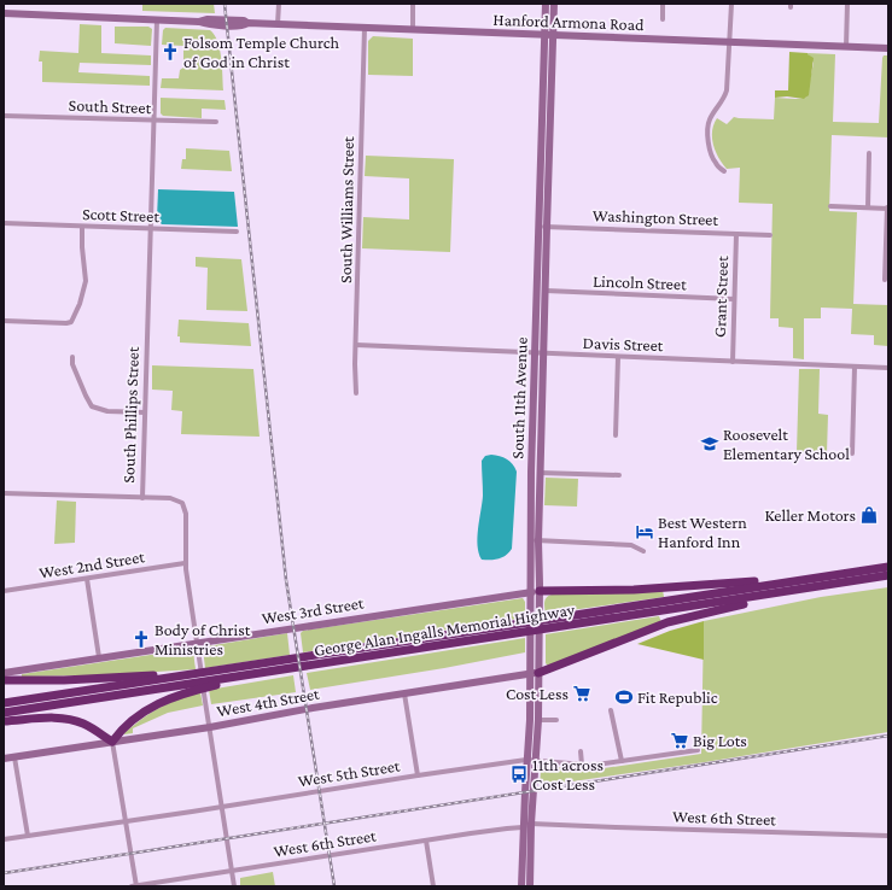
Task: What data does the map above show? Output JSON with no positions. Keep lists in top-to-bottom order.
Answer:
{
  "streets": {
    "highway": ["George Alan Ingalls Memorial Highway"],
    "main road": [
      "Hanford Armona Road",
      "South 11th Avenue",
      "West 3rd Street",
      "West 4th Street"
    ],
    "street": [
      "South Street",
      "South Williams Street",
      "Scott Street",
      "Washington Street",
      "Lincoln Street",
      "Grant Street",
      "Davis Street",
      "South Phillips Street",
      "West 2nd Street",
      "West 5th Street",
      "West 6th Street"
    ]
  },
  "crossings": [
    ["Hanford Armona Road", "South Williams Street"],
    ["Hanford Armona Road", "South 11th Avenue"],
    ["Hanford Armona Road", "South Phillips Street"],
    ["South Street", "South Phillips Street"],
    ["South Williams Street", "Davis Street"],
    ["Scott Street", "South Phillips Street"],
    ["Washington Street", "Grant Street"],
    ["Washington Street", "South 11th Avenue"],
    ["Lincoln Street", "Grant Street"],
    ["Lincoln Street", "South 11th Avenue"],
    ["Grant Street", "Davis Street"],
    ["Davis Street", "South 11th Avenue"],
    ["South 11th Avenue", "West 3rd Street"],
    ["South 11th Avenue", "West 4th Street"],
    ["South 11th Avenue", "West 5th Street"],
    ["South 11th Avenue", "West 6th Street"],
    ["South Phillips Street", "West 2nd Street"],
    ["South Phillips Street", "West 3rd Street"],
    ["South Phillips Street", "West 4th Street"],
    ["South Phillips Street", "West 5th Street"],
    ["South Phillips Street", "West 6th Street"]
  ],
  "places": {
    "church": ["Folsom Temple Church of God in Christ", "Body of Christ Ministries"],
    "school or university": ["Roosevelt Elementary School"],
    "shop": ["Keller Motors"],
    "hotel": ["Best Western Hanford Inn"],
    "supermarket": ["Cost Less", "Big Lots"],
    "sports": ["Fit Republic"],
    "bus stop": ["11th across Cost Less"]
  }
}
